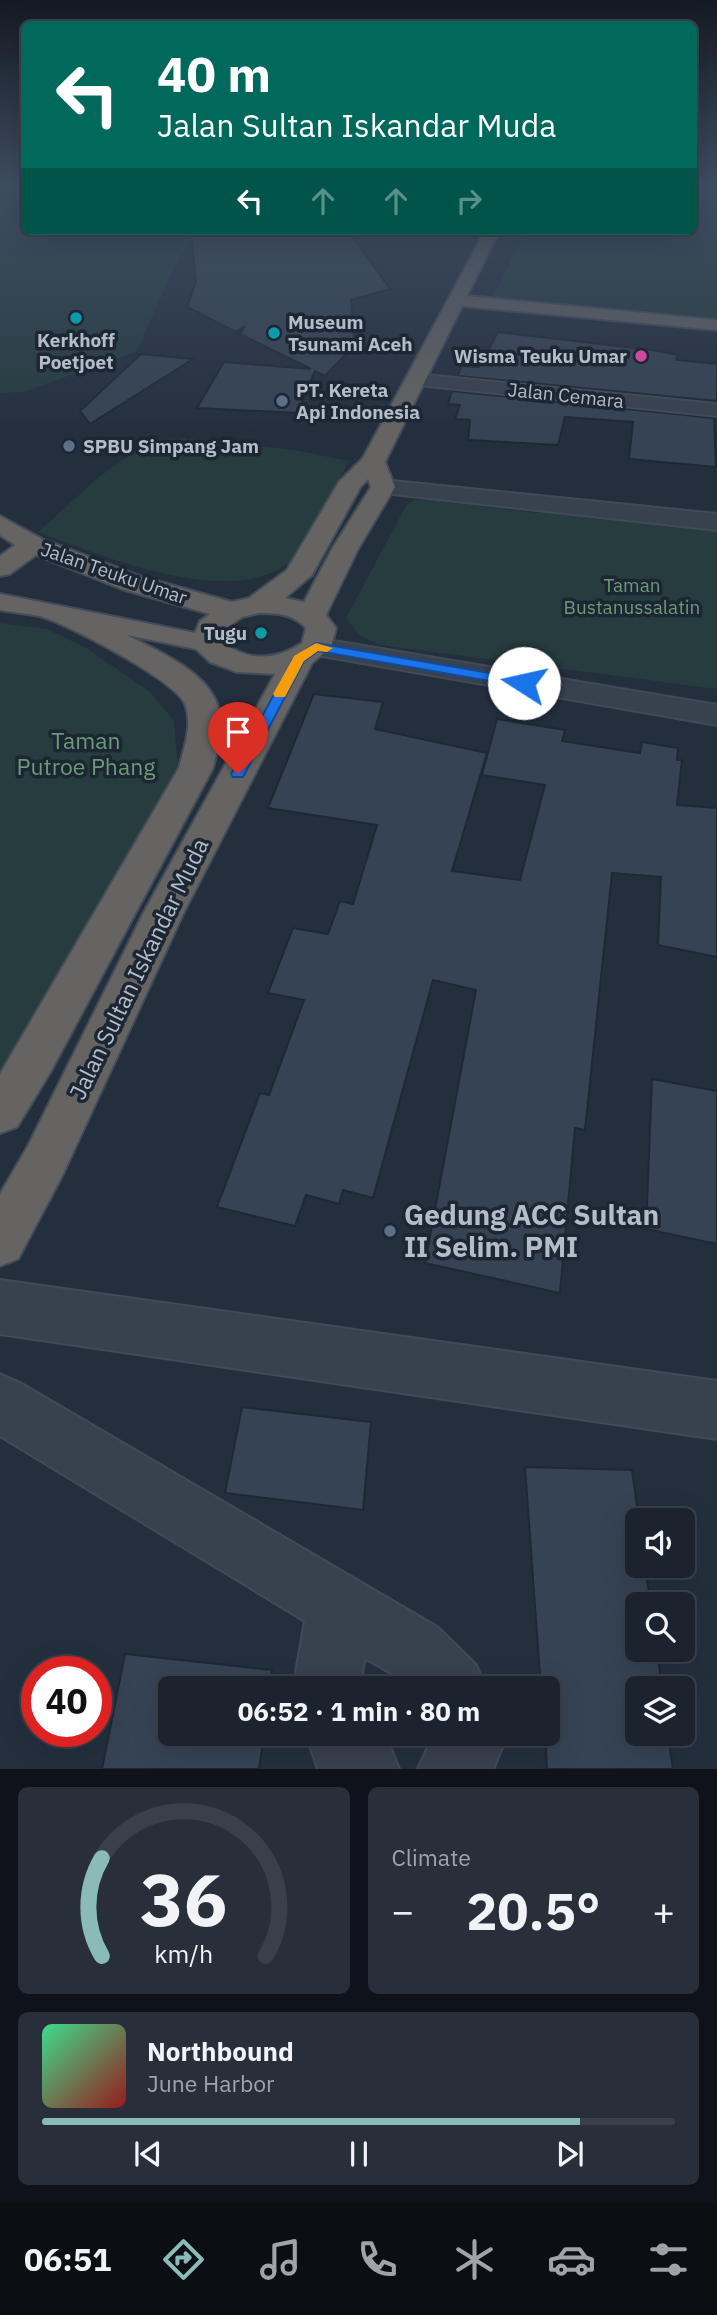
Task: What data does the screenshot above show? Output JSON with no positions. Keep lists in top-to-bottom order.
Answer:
{
  "streets": {
    "highway": ["Jalan Teuku Umar", "Jalan Sultan Iskandar Muda"],
    "street": ["Jalan Cemara"]
  },
  "crossings": [
    ["Jalan Teuku Umar", "Jalan Sultan Iskandar Muda"]
  ],
  "parks": ["Taman Bustanussalatin", "Taman Putroe Phang"],
  "places": [
    "Kerkhoff Poetjoet",
    "Museum Tsunami Aceh",
    "Wisma Teuku Umar",
    "PT. Kereta Api Indonesia",
    "SPBU Simpang Jam",
    "Tugu",
    "Gedung ACC Sultan II Selim. PMI"
  ],
  "page": {
    "turn": ["40 m", "Jalan Sultan Iskandar Muda"],
    "limit": "40",
    "trip": "06:52 · 1 min · 80 m",
    "tile": "Climate",
    "heat": ["−", "20.5°", "+"],
    "song": ["Northbound", "June Harbor"],
    "tabs": "06:51",
    "gauge": ["36", "km/h"]
  }
}
